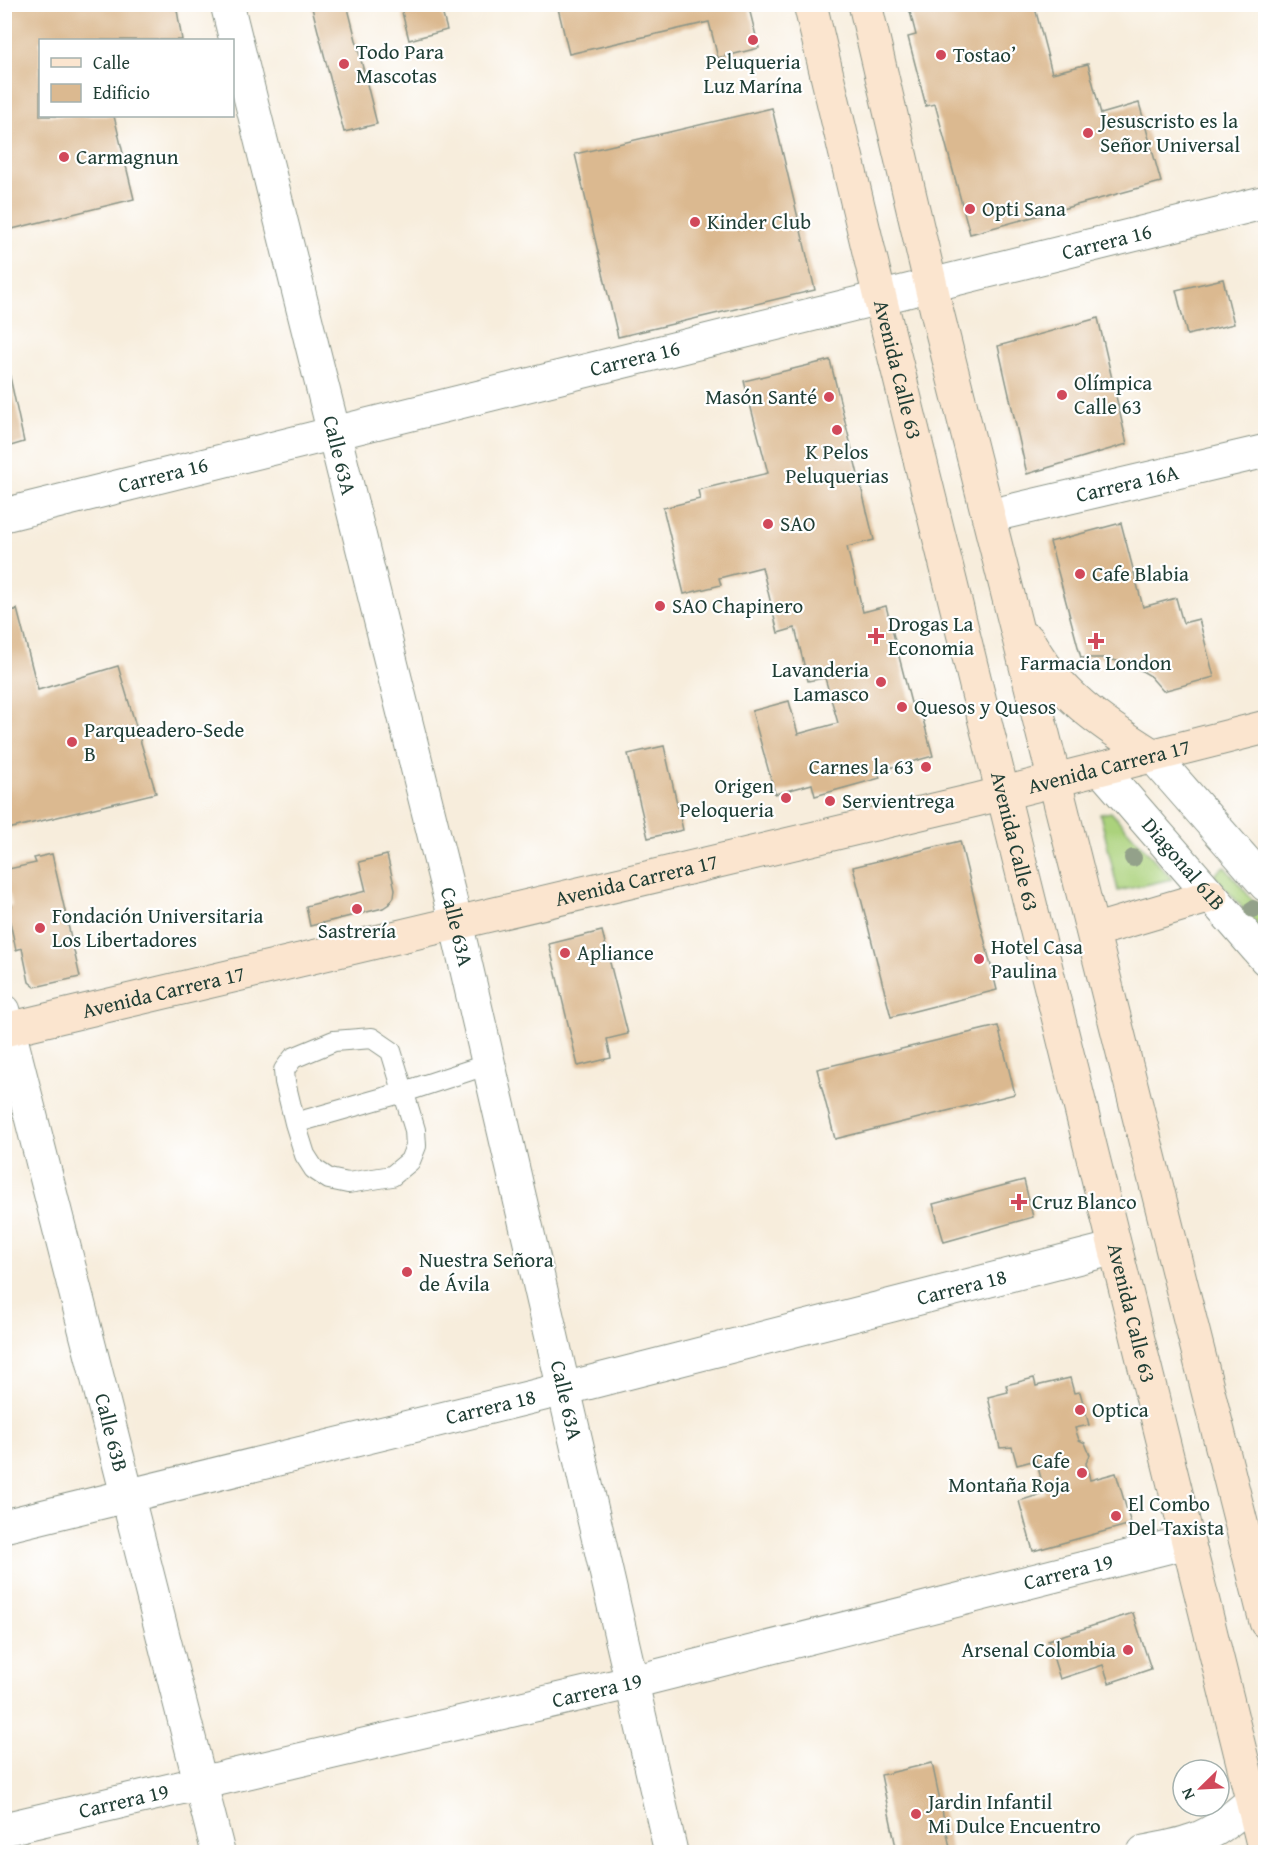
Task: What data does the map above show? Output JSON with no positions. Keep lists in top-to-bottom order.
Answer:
{
  "streets": {
    "main road": ["Avenida Calle 63", "Avenida Carrera 17"],
    "street": [
      "Carrera 16",
      "Calle 63A",
      "Carrera 16A",
      "Diagonal 61B",
      "Carrera 18",
      "Calle 63B",
      "Carrera 19"
    ]
  },
  "crossings": [
    ["Carrera 16", "Avenida Calle 63"],
    ["Carrera 16", "Calle 63A"],
    ["Avenida Calle 63", "Avenida Carrera 17"],
    ["Avenida Calle 63", "Carrera 18"],
    ["Avenida Calle 63", "Carrera 19"],
    ["Calle 63A", "Avenida Carrera 17"],
    ["Calle 63A", "Carrera 18"],
    ["Calle 63A", "Carrera 19"],
    ["Avenida Carrera 17", "Diagonal 61B"],
    ["Avenida Carrera 17", "Calle 63B"],
    ["Carrera 18", "Calle 63B"],
    ["Calle 63B", "Carrera 19"]
  ],
  "places": {
    "other": [
      "Peluqueria Luz Marína",
      "Tostao’",
      "Todo Para Mascotas",
      "Jesuscristo es la Señor Universal",
      "Carmagnun",
      "Opti Sana",
      "Kinder Club",
      "Olímpica Calle 63",
      "Masón Santé",
      "K Pelos Peluquerias",
      "SAO",
      "Cafe Blabia",
      "SAO Chapinero",
      "Lavanderia Lamasco",
      "Quesos y Quesos",
      "Parqueadero-Sede B",
      "Carnes la 63",
      "Origen Peloqueria",
      "Servientrega",
      "Sastrería",
      "Fondación Universitaria Los Libertadores",
      "Apliance",
      "Hotel Casa Paulina",
      "Nuestra Señora de Ávila",
      "Optica",
      "Cafe Montaña Roja",
      "El Combo Del Taxista",
      "Arsenal Colombia",
      "Jardin Infantil Mi Dulce Encuentro"
    ],
    "health": ["Drogas La Economia", "Farmacia London", "Cruz Blanco"]
  },
  "legend": ["Calle", "Edificio"],
  "north": "bottom left"
}
